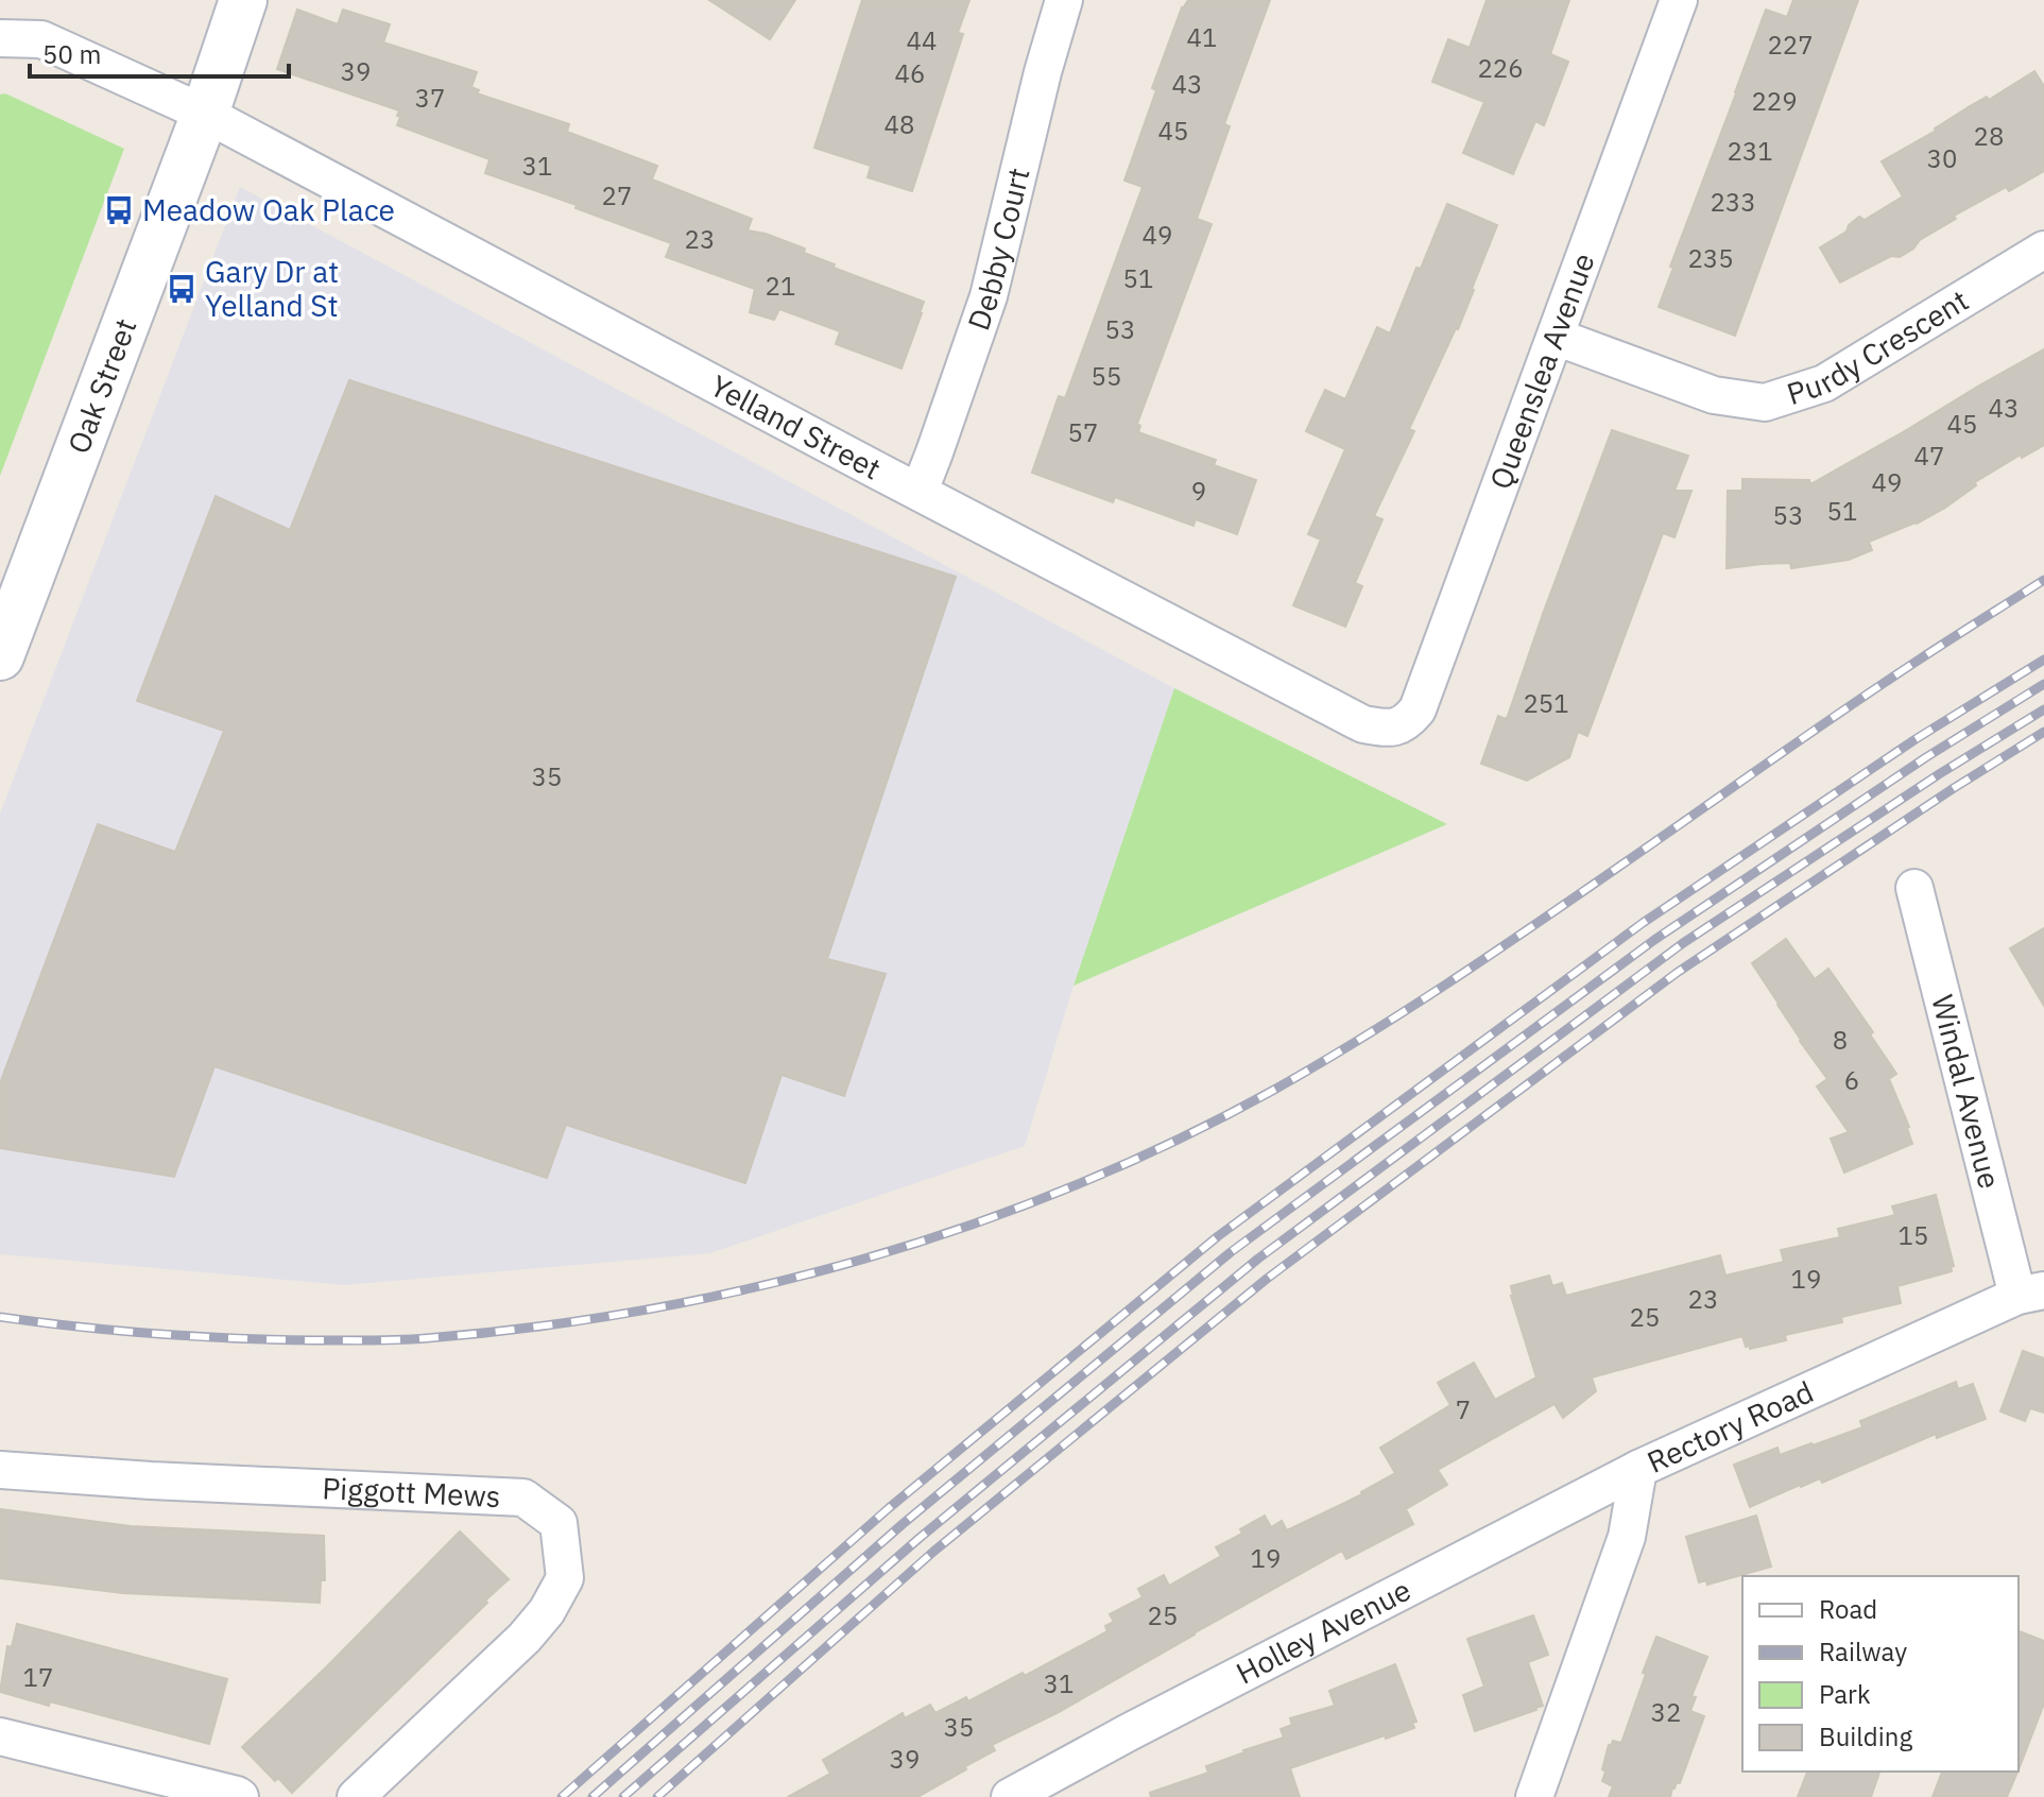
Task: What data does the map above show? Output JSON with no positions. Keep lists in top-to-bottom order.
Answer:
{
  "streets": {
    "street": [
      "Debby Court",
      "Purdy Crescent",
      "Queenslea Avenue",
      "Oak Street",
      "Yelland Street",
      "Windal Avenue",
      "Rectory Road",
      "Piggott Mews",
      "Holley Avenue"
    ]
  },
  "crossings": [
    ["Debby Court", "Yelland Street"],
    ["Purdy Crescent", "Queenslea Avenue"],
    ["Queenslea Avenue", "Yelland Street"],
    ["Oak Street", "Yelland Street"],
    ["Windal Avenue", "Rectory Road"],
    ["Rectory Road", "Holley Avenue"]
  ],
  "places": {
    "bus stop": ["Meadow Oak Place", "Gary Dr at Yelland St"]
  },
  "house_numbers": [
    "41",
    "44",
    "227",
    "226",
    "39",
    "46",
    "43",
    "37",
    "229",
    "48",
    "45",
    "28",
    "231",
    "30",
    "31",
    "27",
    "233",
    "49",
    "23",
    "235",
    "51",
    "21",
    "53",
    "55",
    "43",
    "45",
    "57",
    "47",
    "49",
    "9",
    "51",
    "53",
    "251",
    "35",
    "8",
    "6",
    "15",
    "19",
    "23",
    "25",
    "7",
    "19",
    "25",
    "17",
    "31",
    "32",
    "35",
    "39"
  ],
  "legend": [
    "Road",
    "Railway",
    "Park",
    "Building"
  ],
  "scale_bar": "50 m"
}
